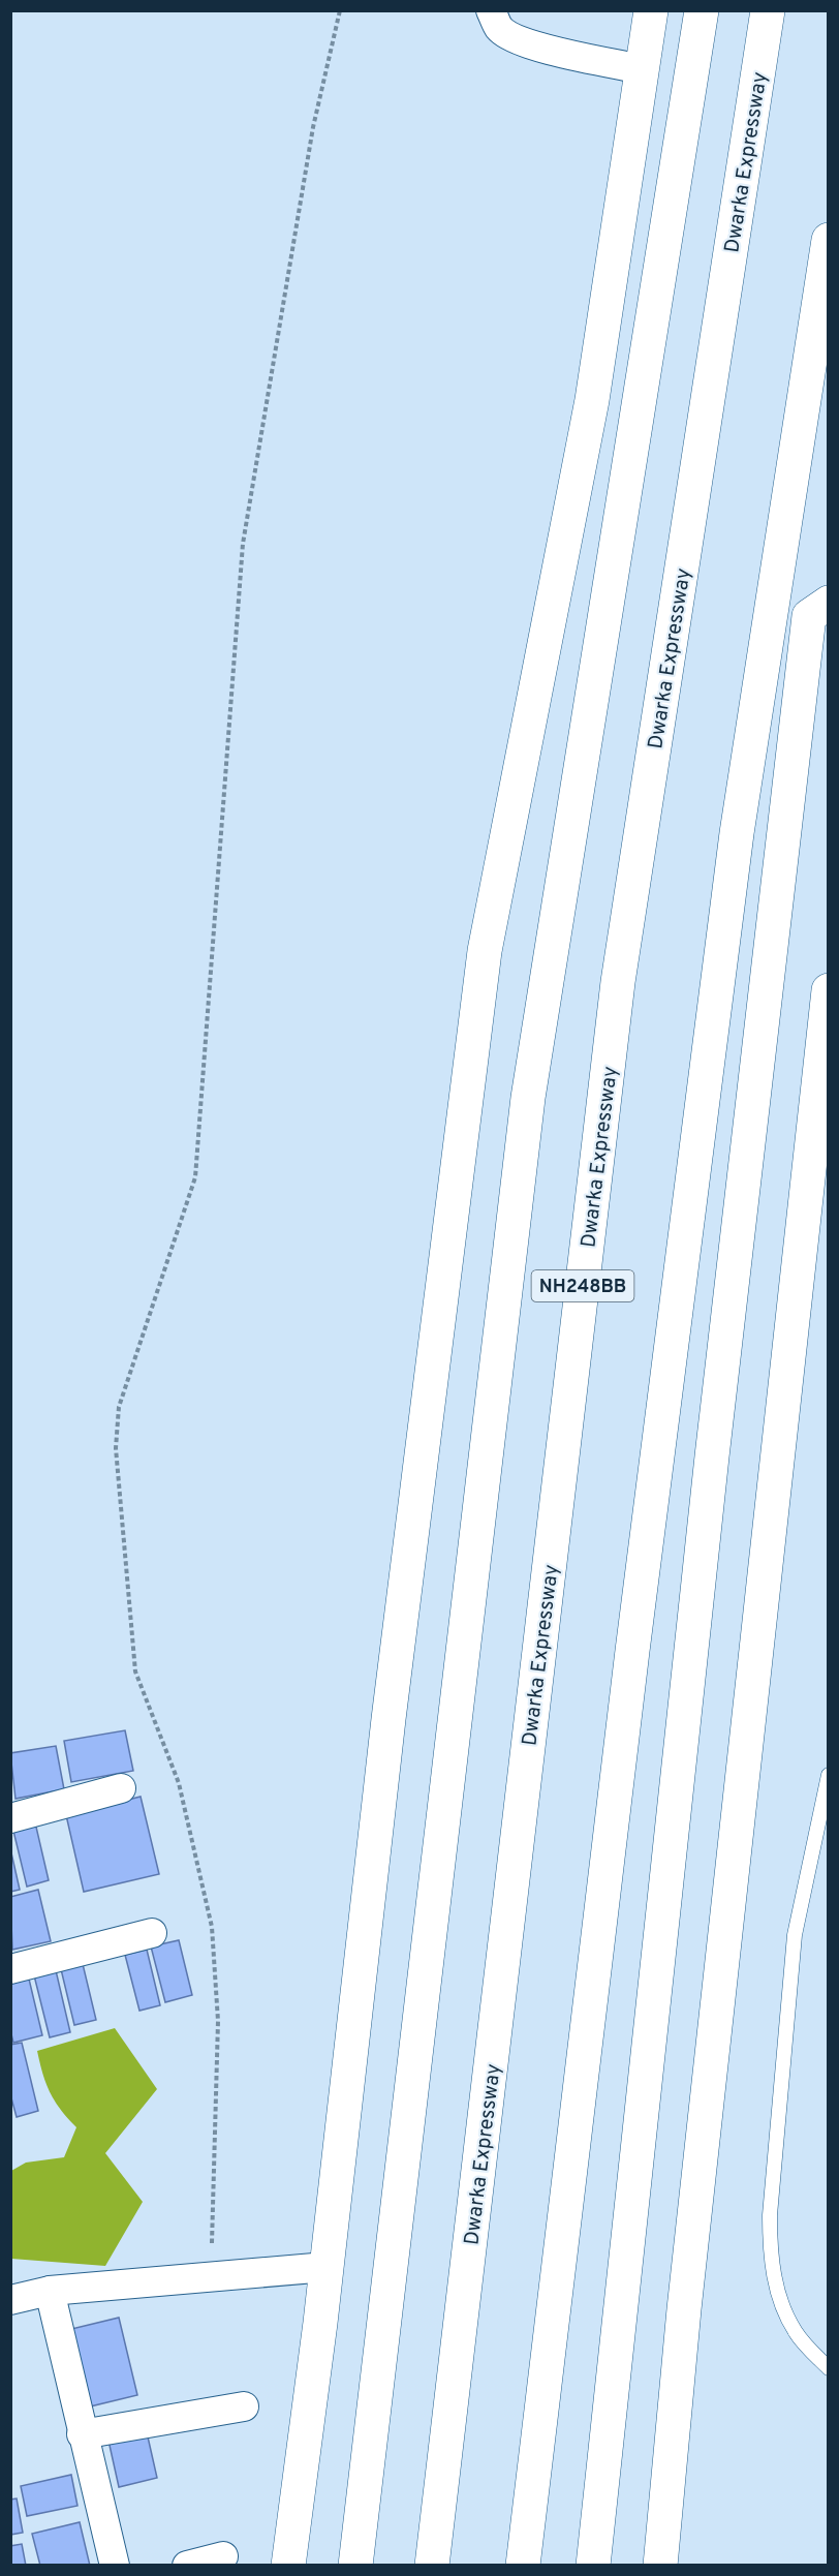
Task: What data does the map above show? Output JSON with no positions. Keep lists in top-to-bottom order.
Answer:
{
  "streets": {
    "main road": ["Dwarka Expressway", "NH248BB"]
  }
}
